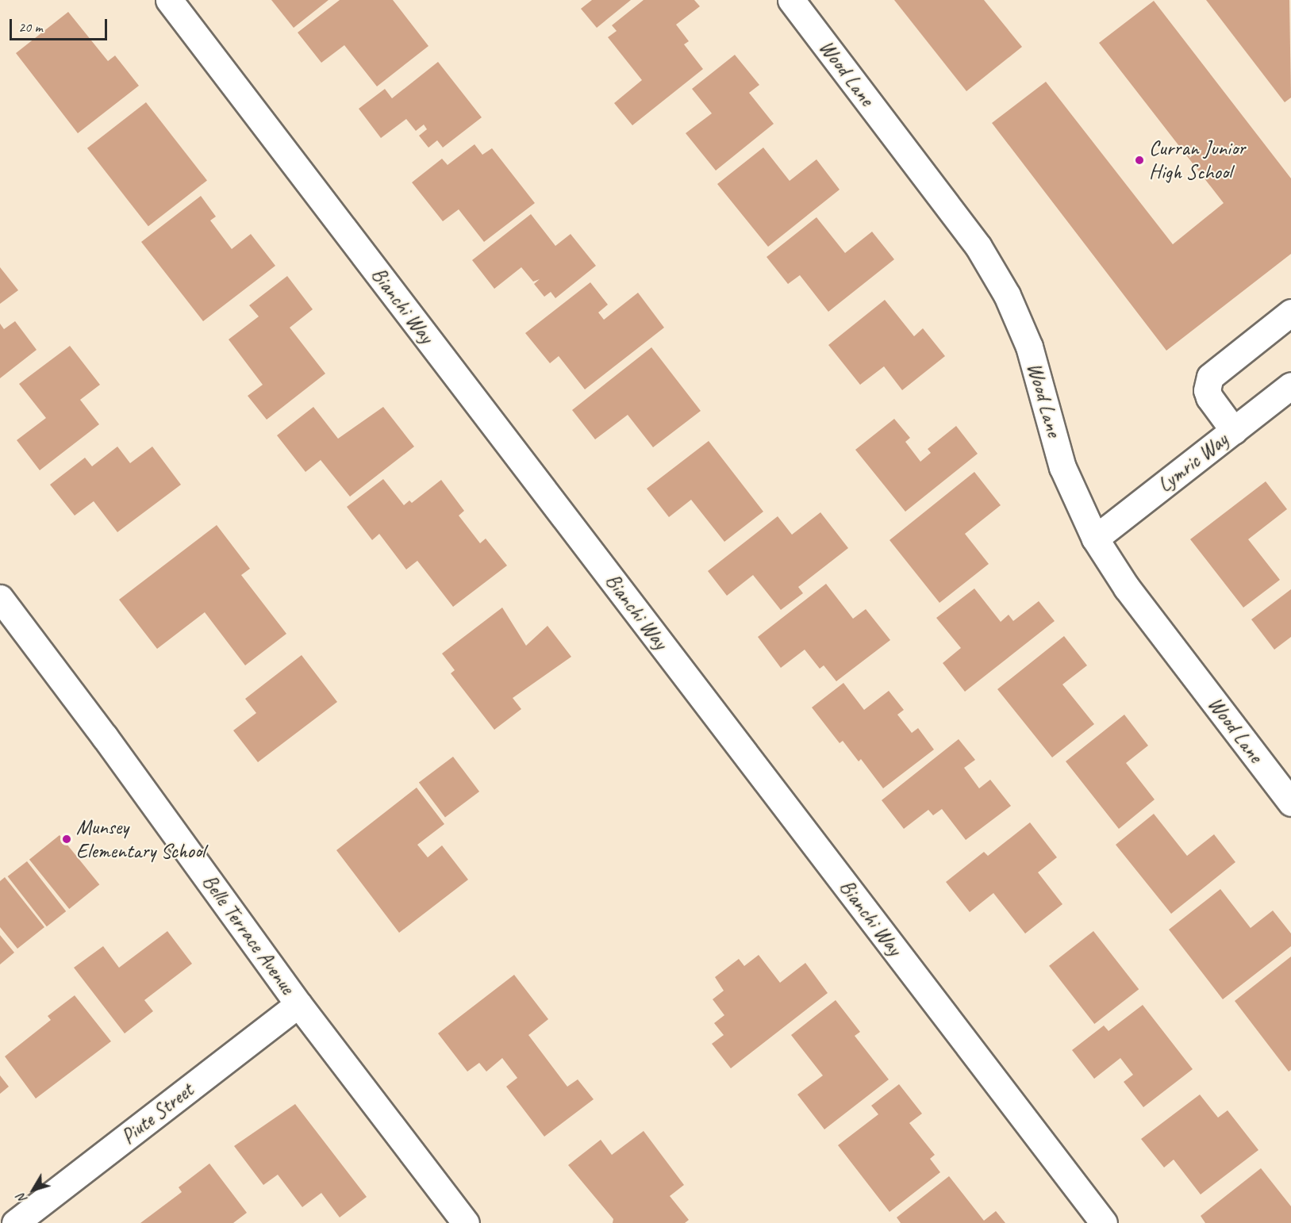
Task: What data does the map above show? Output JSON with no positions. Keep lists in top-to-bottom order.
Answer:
{
  "streets": {
    "street": [
      "Wood Lane",
      "Bianchi Way",
      "Lymric Way",
      "Belle Terrace Avenue",
      "Piute Street"
    ]
  },
  "crossings": [
    ["Wood Lane", "Lymric Way"],
    ["Belle Terrace Avenue", "Piute Street"]
  ],
  "places": ["Curran Junior High School", "Munsey Elementary School"],
  "scale_bar": "20 m",
  "north": "bottom left"
}
